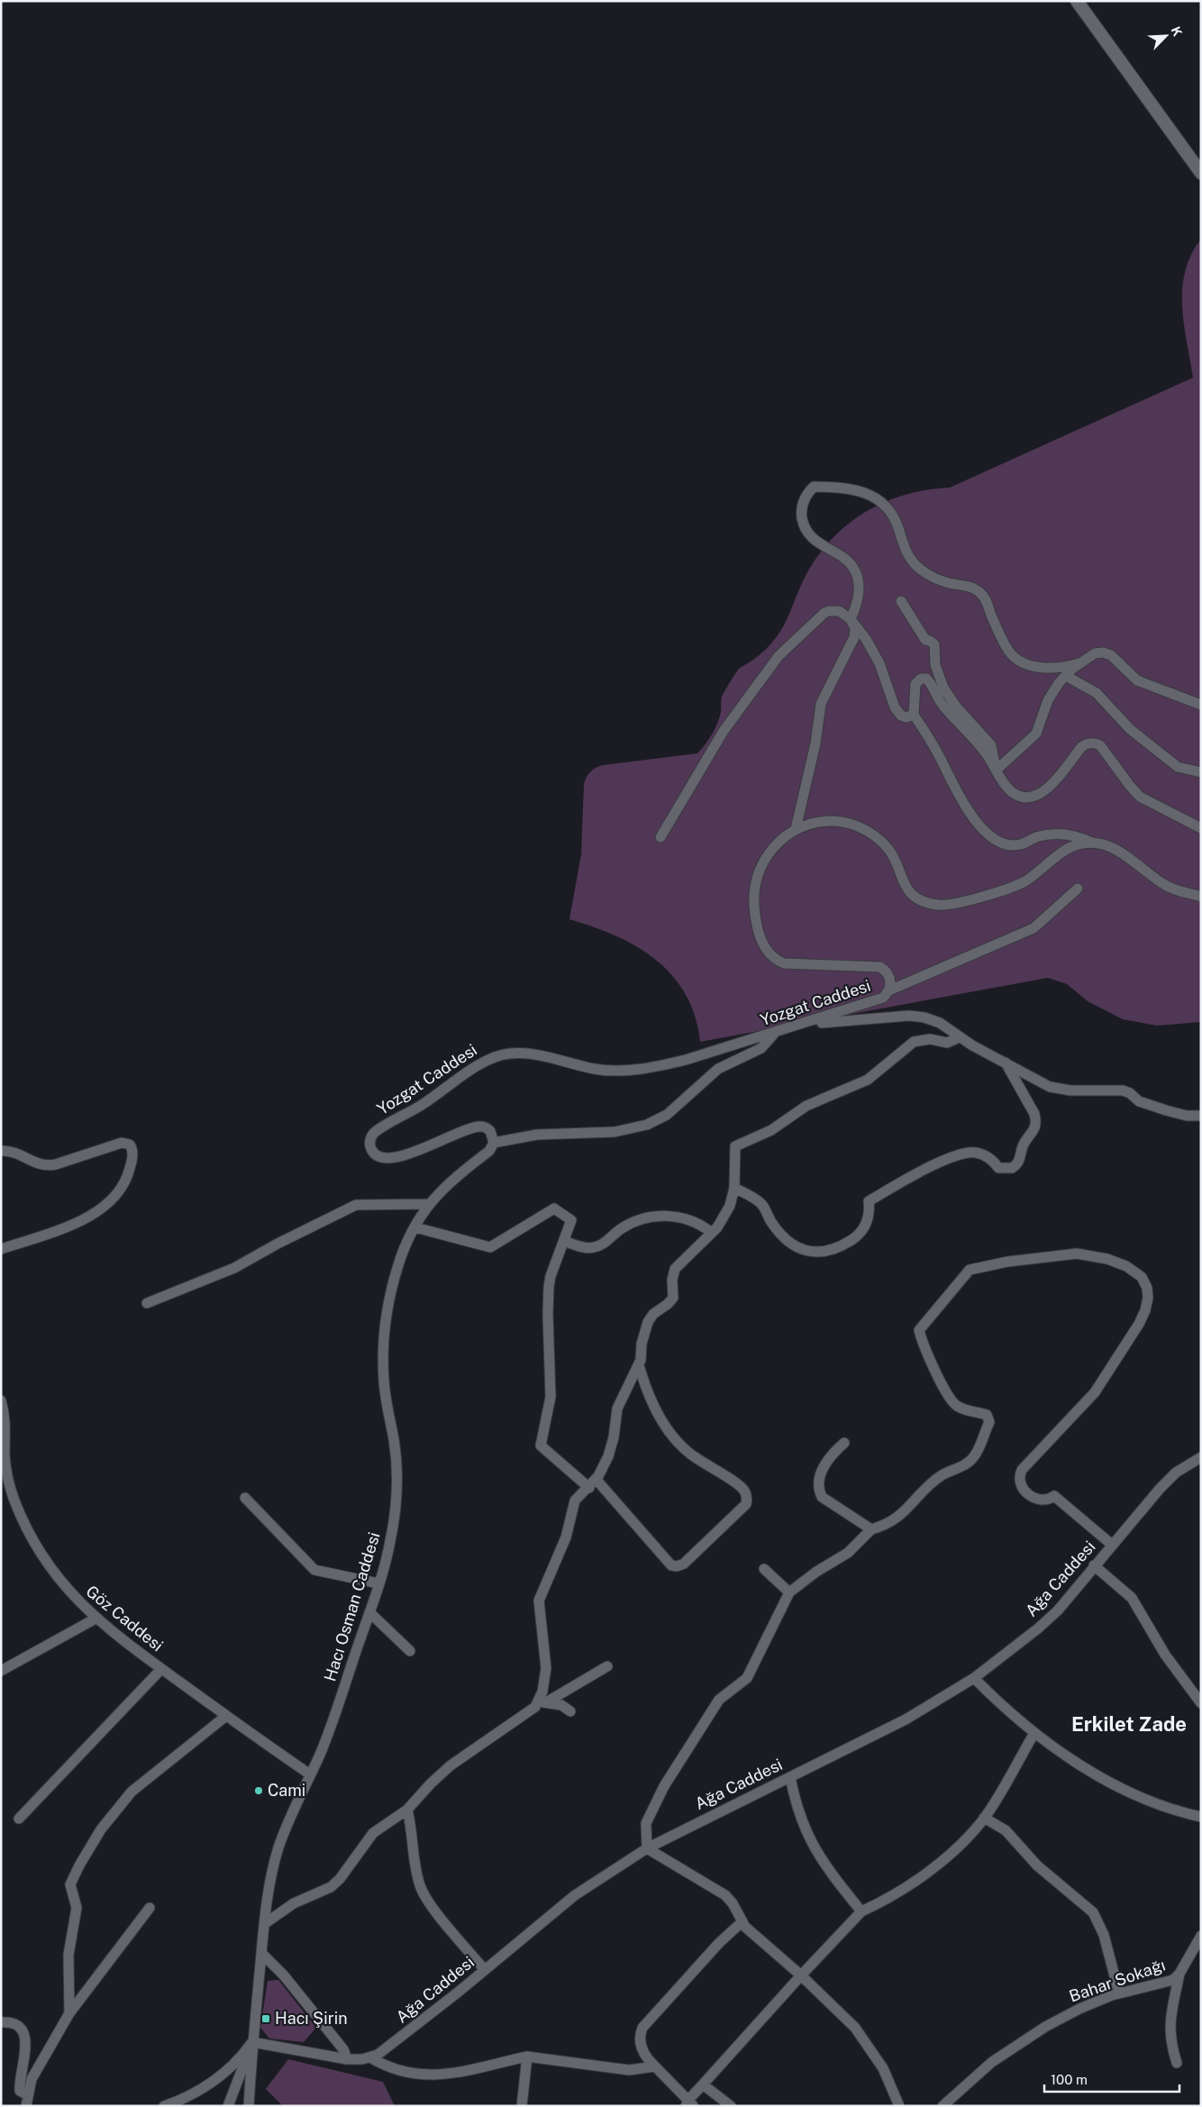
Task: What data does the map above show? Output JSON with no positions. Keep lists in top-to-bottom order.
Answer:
{
  "streets": {
    "street": [
      "Yozgat Caddesi",
      "Ağa Caddesi",
      "Hacı Osman Caddesi",
      "Göz Caddesi",
      "Bahar Sokağı"
    ]
  },
  "crossings": [
    ["Yozgat Caddesi", "Hacı Osman Caddesi"],
    ["Ağa Caddesi", "Hacı Osman Caddesi"],
    ["Hacı Osman Caddesi", "Göz Caddesi"]
  ],
  "districts": ["Erkilet Zade"],
  "places": {
    "other": ["Cami"],
    "transit": ["Hacı Şirin"]
  },
  "scale_bar": "100 m",
  "north": "top right"
}
